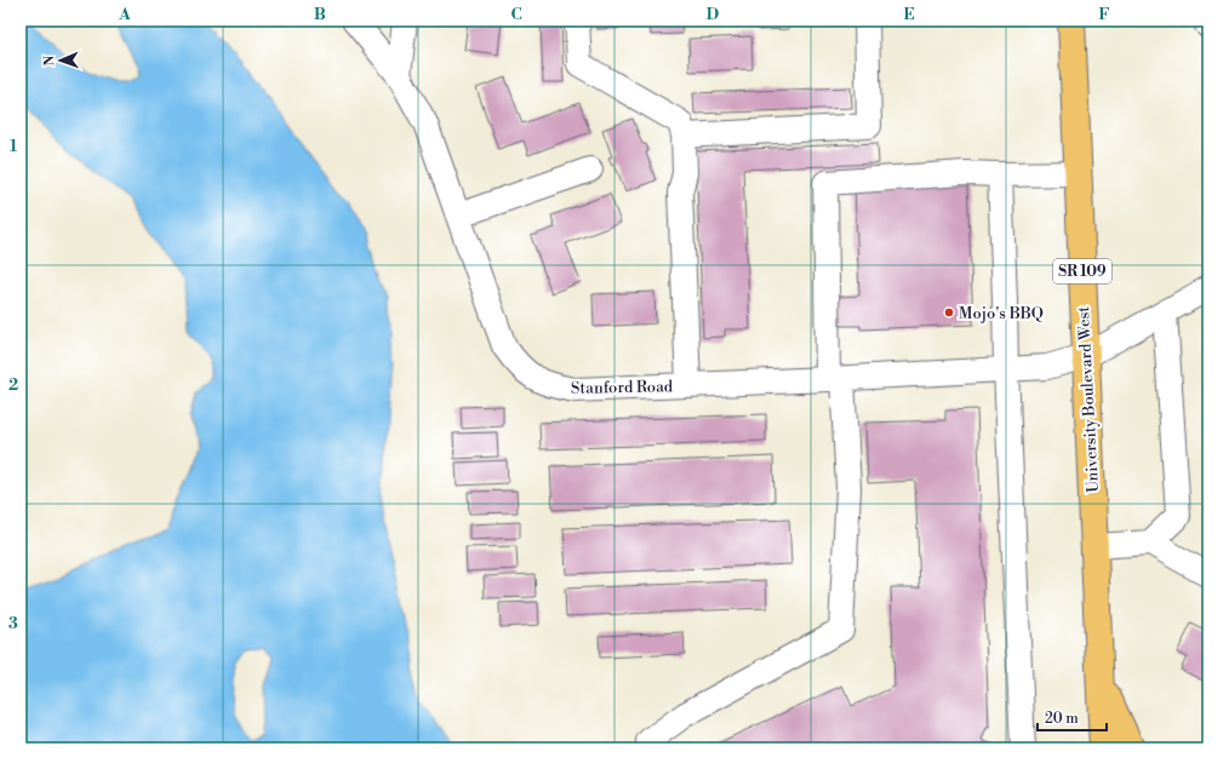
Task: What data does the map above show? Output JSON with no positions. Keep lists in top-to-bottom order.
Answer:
{
  "streets": {
    "main road": ["SR 109", "University Boulevard West"],
    "street": ["Stanford Road"]
  },
  "crossings": [
    ["Stanford Road", "University Boulevard West"]
  ],
  "places": ["Mojo's BBQ"],
  "scale_bar": "20 m",
  "north": "left",
  "grid": {
    "columns": [
      "A",
      "B",
      "C",
      "D",
      "E",
      "F"
    ],
    "rows": ["1", "2", "3"]
  }
}
